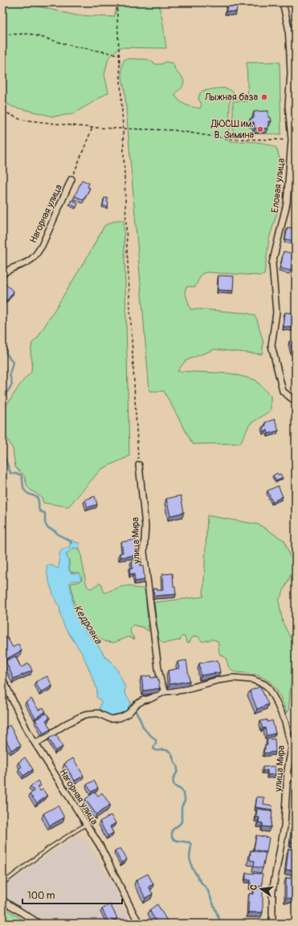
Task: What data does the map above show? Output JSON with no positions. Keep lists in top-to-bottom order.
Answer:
{
  "streets": {
    "street": ["Еловая улица", "Нагорная улица", "улица Мира"]
  },
  "crossings": [
    ["Нагорная улица", "улица Мира"]
  ],
  "water": ["Кедровка"],
  "places": ["Лыжная база", "ДЮСШ им. В. Зимина"],
  "scale_bar": "100 m",
  "north": "left"
}
